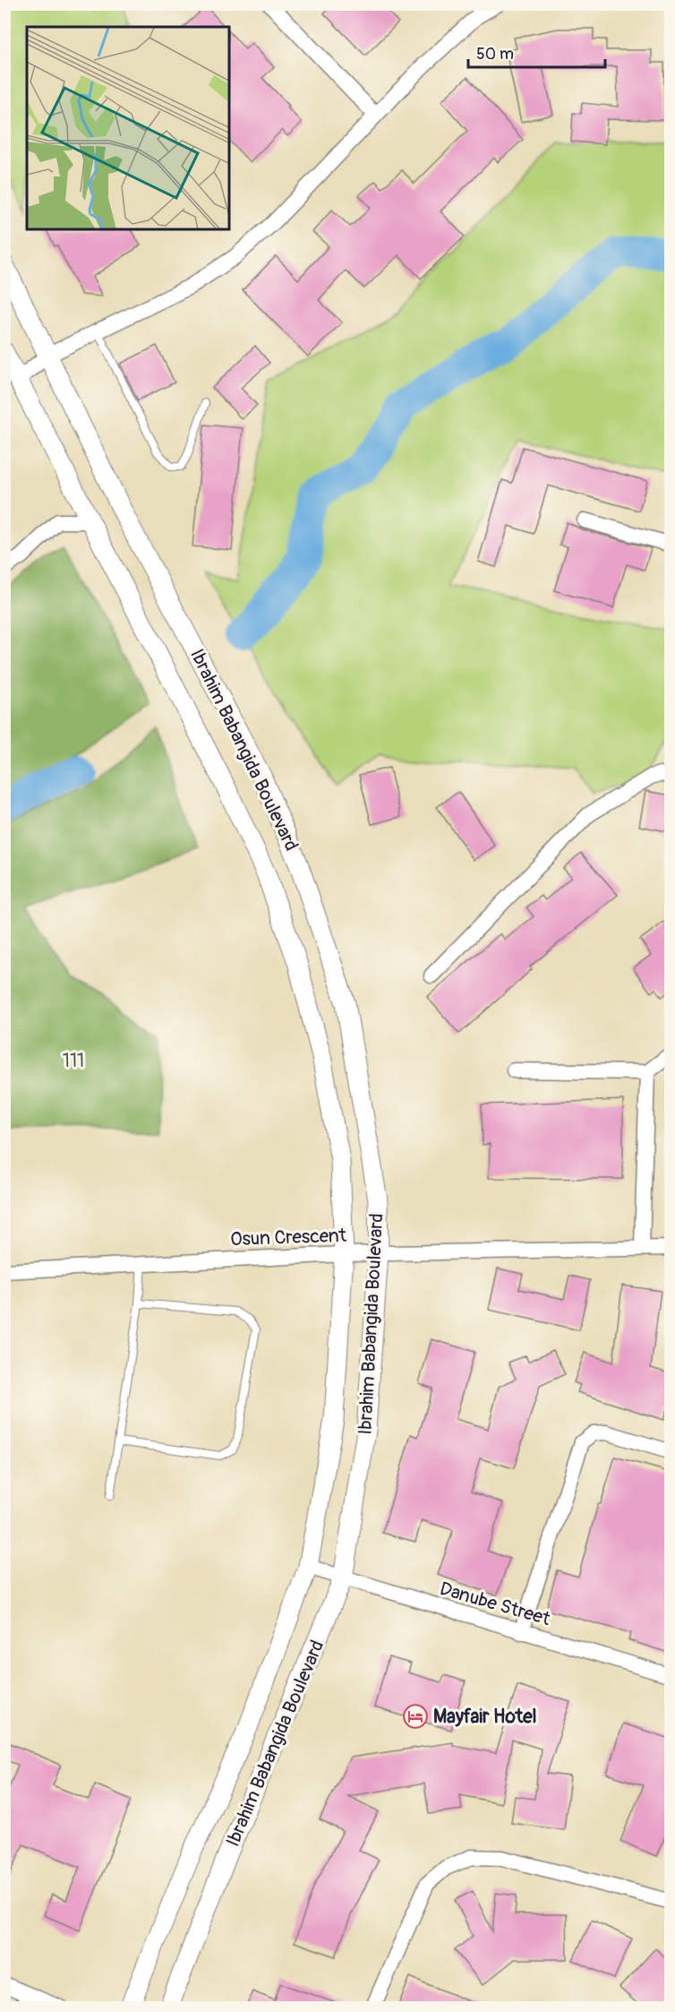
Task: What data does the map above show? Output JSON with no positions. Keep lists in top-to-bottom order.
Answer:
{
  "streets": {
    "street": ["Ibrahim Babangida Boulevard", "Osun Crescent", "Danube Street"]
  },
  "crossings": [
    ["Ibrahim Babangida Boulevard", "Osun Crescent"],
    ["Ibrahim Babangida Boulevard", "Danube Street"]
  ],
  "parks": ["111"],
  "places": {
    "hotel": ["Mayfair Hotel"]
  },
  "scale_bar": "50 m"
}
